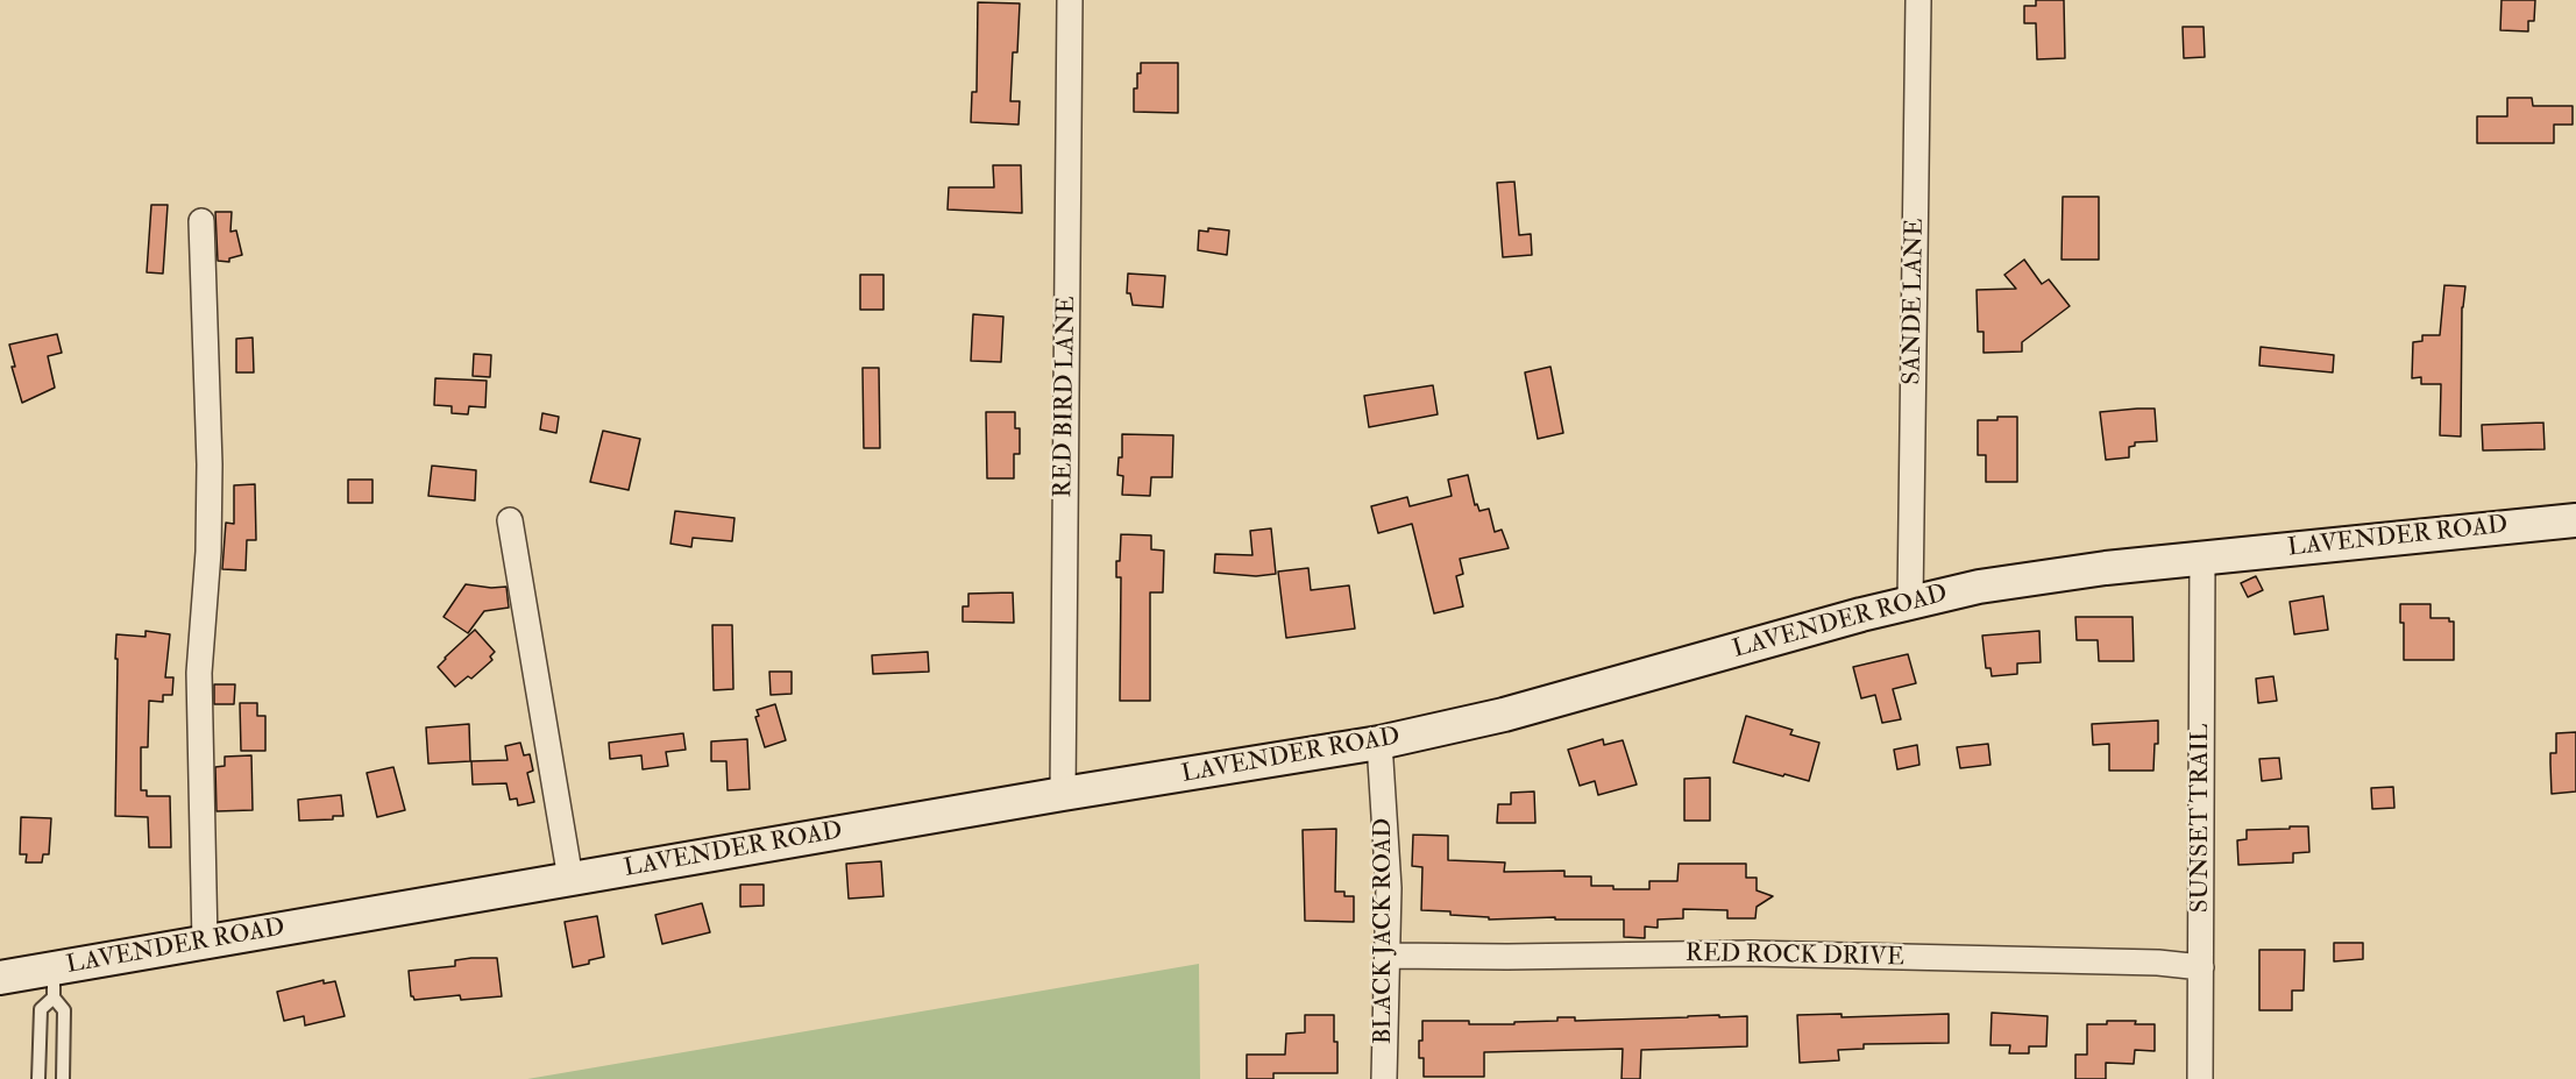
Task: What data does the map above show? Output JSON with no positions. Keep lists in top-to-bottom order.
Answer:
{
  "streets": {
    "street": [
      "SANDE LANE",
      "RED BIRD LANE",
      "LAVENDER ROAD",
      "SUNSET TRAIL",
      "BLACK JACK ROAD",
      "RED ROCK DRIVE"
    ]
  },
  "crossings": [
    ["SANDE LANE", "LAVENDER ROAD"],
    ["RED BIRD LANE", "LAVENDER ROAD"],
    ["LAVENDER ROAD", "SUNSET TRAIL"],
    ["LAVENDER ROAD", "BLACK JACK ROAD"],
    ["SUNSET TRAIL", "RED ROCK DRIVE"],
    ["BLACK JACK ROAD", "RED ROCK DRIVE"]
  ]
}
